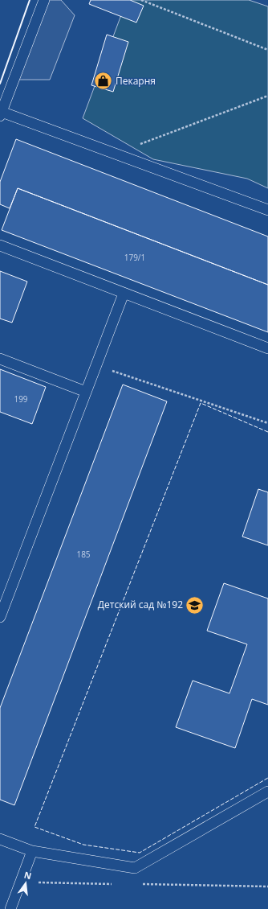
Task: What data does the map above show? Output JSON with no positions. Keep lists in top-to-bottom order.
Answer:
{
  "places": {
    "shop": ["Пекарня"],
    "school or university": ["Детский сад №192"]
  },
  "house_numbers": ["179/1", "199", "185"],
  "north": "top"
}
